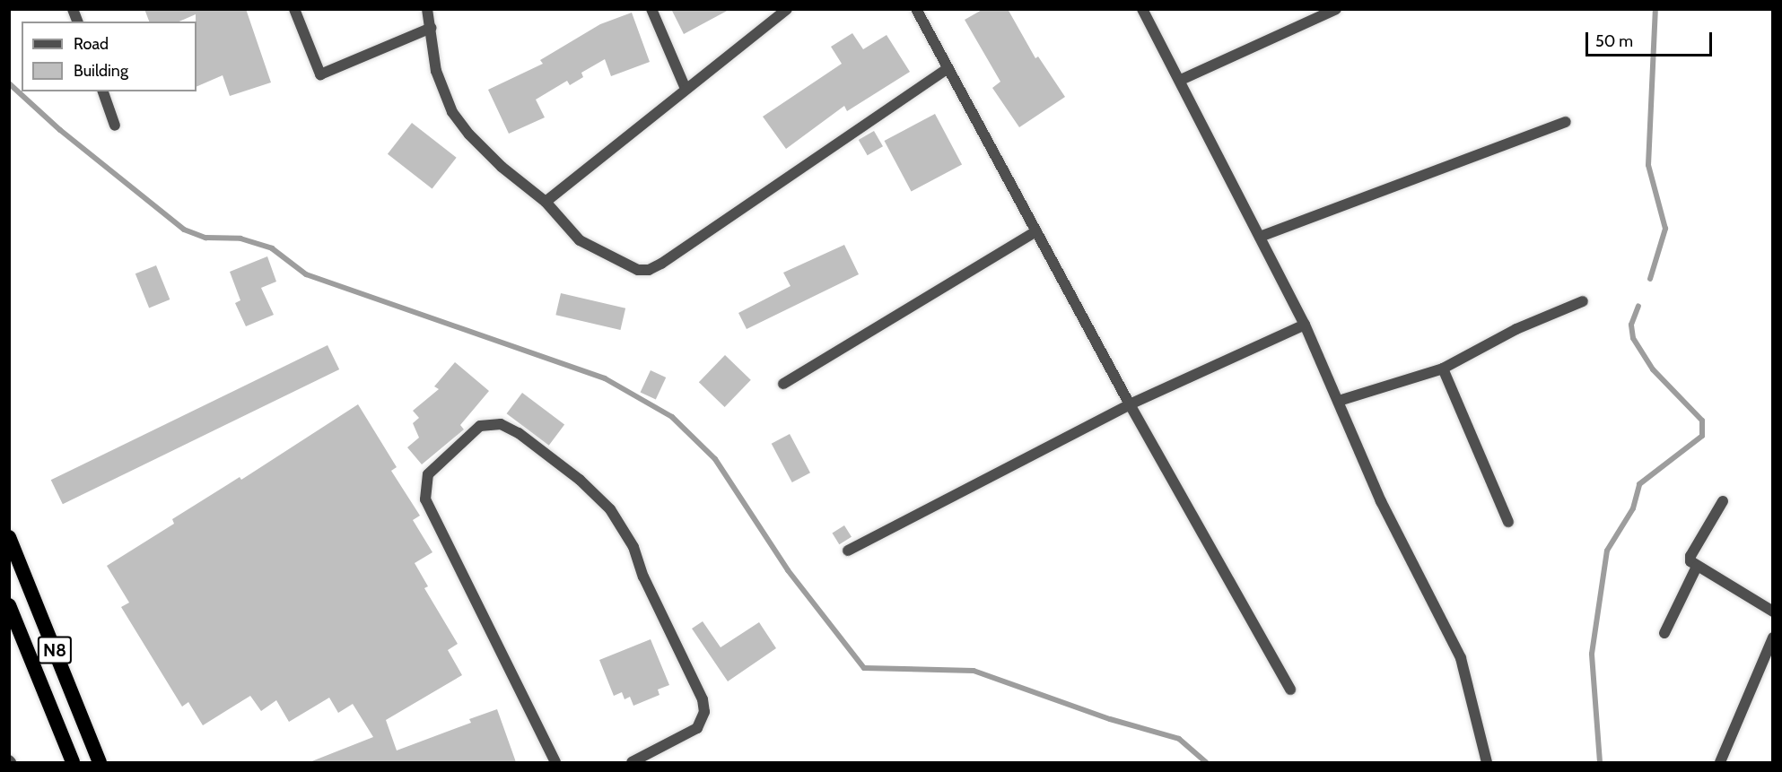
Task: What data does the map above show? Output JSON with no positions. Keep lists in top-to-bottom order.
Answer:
{
  "streets": {
    "highway": ["N8"]
  },
  "legend": ["Road", "Building"],
  "scale_bar": "50 m"
}
